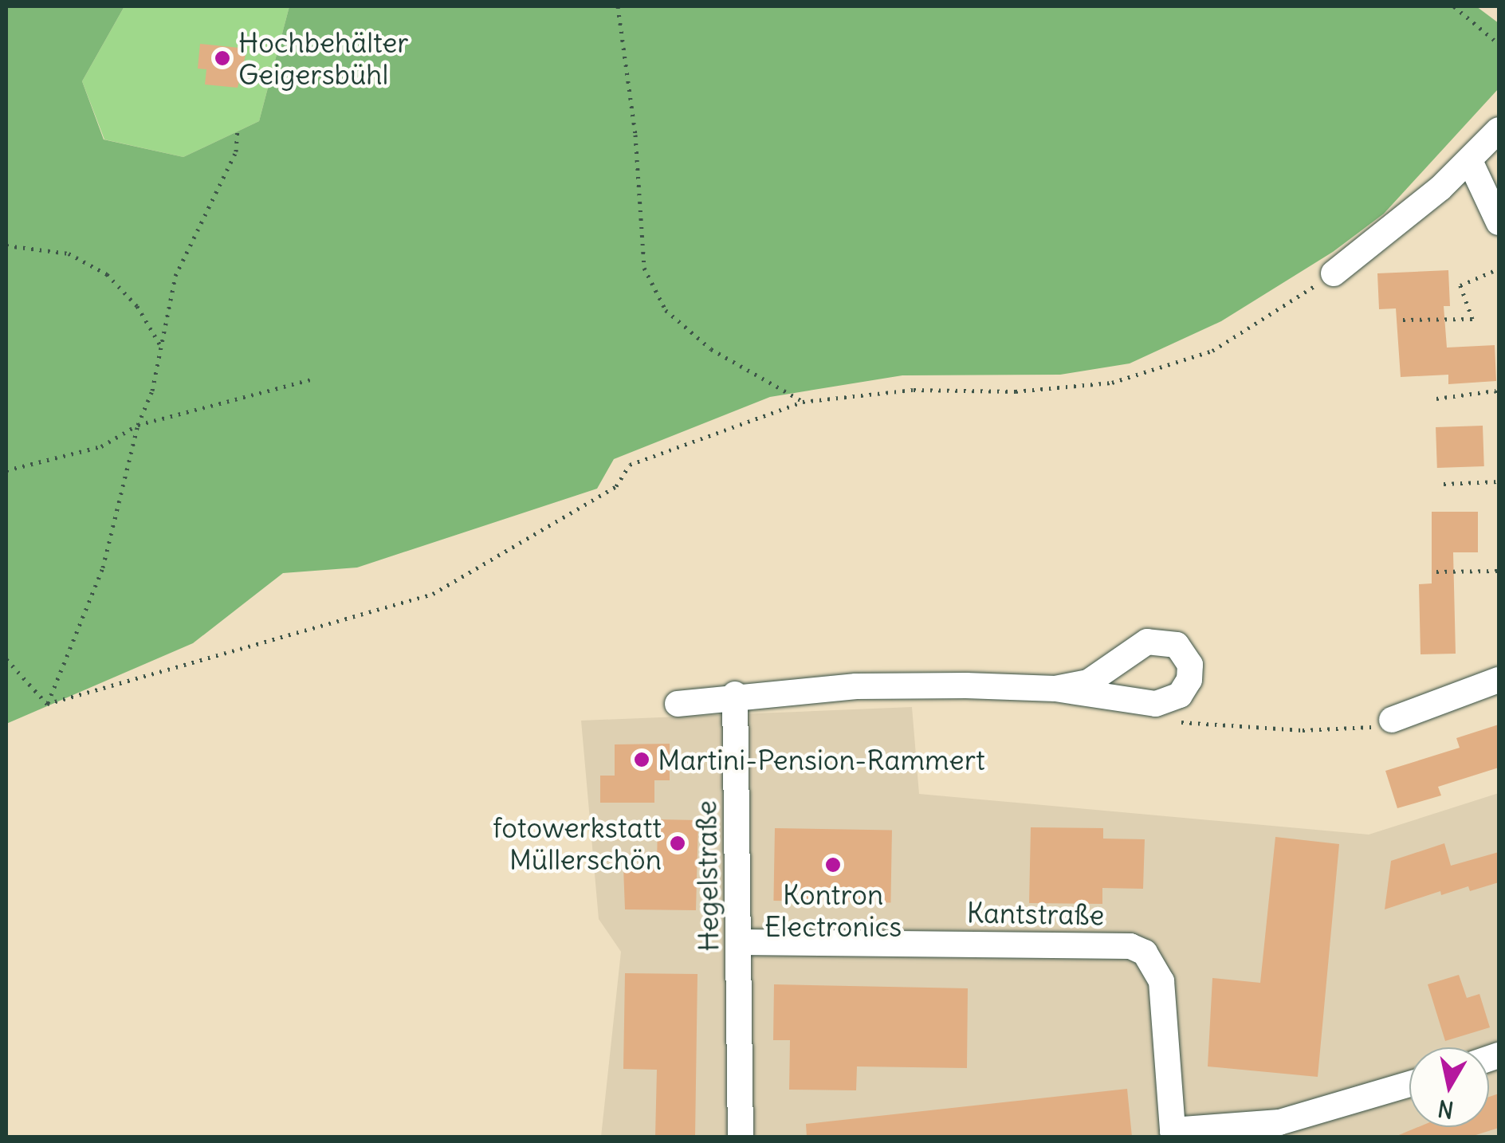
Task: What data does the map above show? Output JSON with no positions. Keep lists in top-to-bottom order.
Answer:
{
  "streets": {
    "street": ["Hegelstraße", "Kantstraße"]
  },
  "crossings": [
    ["Hegelstraße", "Kantstraße"]
  ],
  "places": [
    "Hochbehälter Geigersbühl",
    "Martini-Pension-Rammert",
    "fotowerkstatt Müllerschön",
    "Kontron Electronics"
  ],
  "north": "bottom"
}
